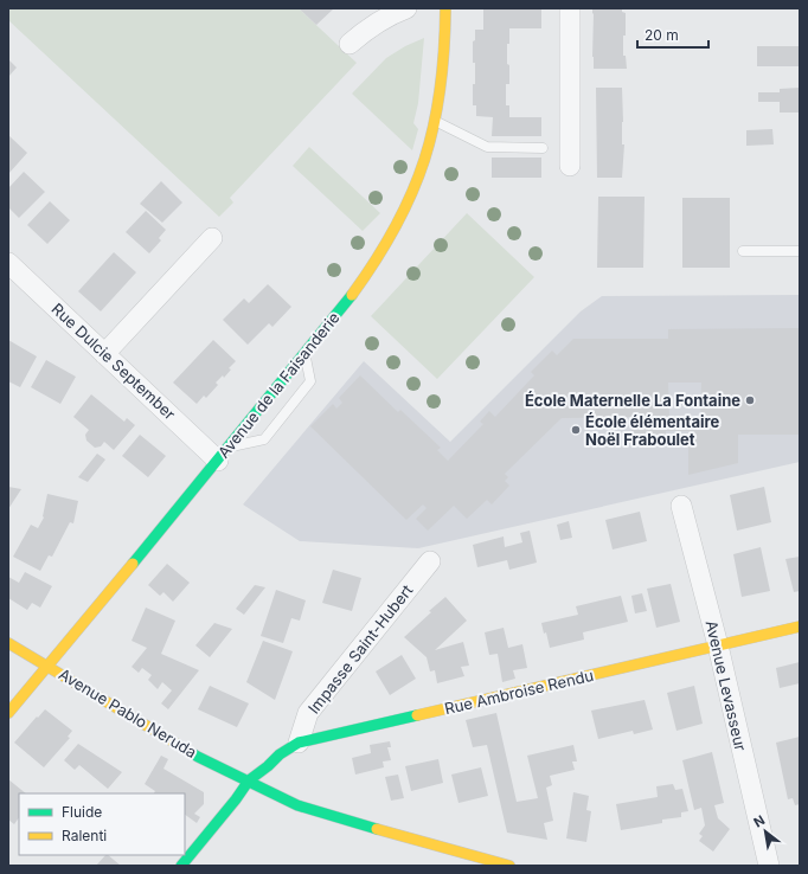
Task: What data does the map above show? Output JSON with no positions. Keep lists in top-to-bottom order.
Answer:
{
  "streets": {
    "street": [
      "Rue Dulcie September",
      "Avenue de la Faisanderie",
      "Impasse Saint-Hubert",
      "Avenue Levasseur",
      "Rue Ambroise Rendu",
      "Avenue Pablo Neruda"
    ]
  },
  "crossings": [
    ["Rue Dulcie September", "Avenue de la Faisanderie"],
    ["Avenue de la Faisanderie", "Avenue Pablo Neruda"],
    ["Impasse Saint-Hubert", "Rue Ambroise Rendu"],
    ["Avenue Levasseur", "Rue Ambroise Rendu"],
    ["Rue Ambroise Rendu", "Avenue Pablo Neruda"]
  ],
  "places": ["École Maternelle La Fontaine", "École élémentaire Noël Fraboulet"],
  "legend": ["Fluide", "Ralenti"],
  "scale_bar": "20 m",
  "north": "top left"
}
